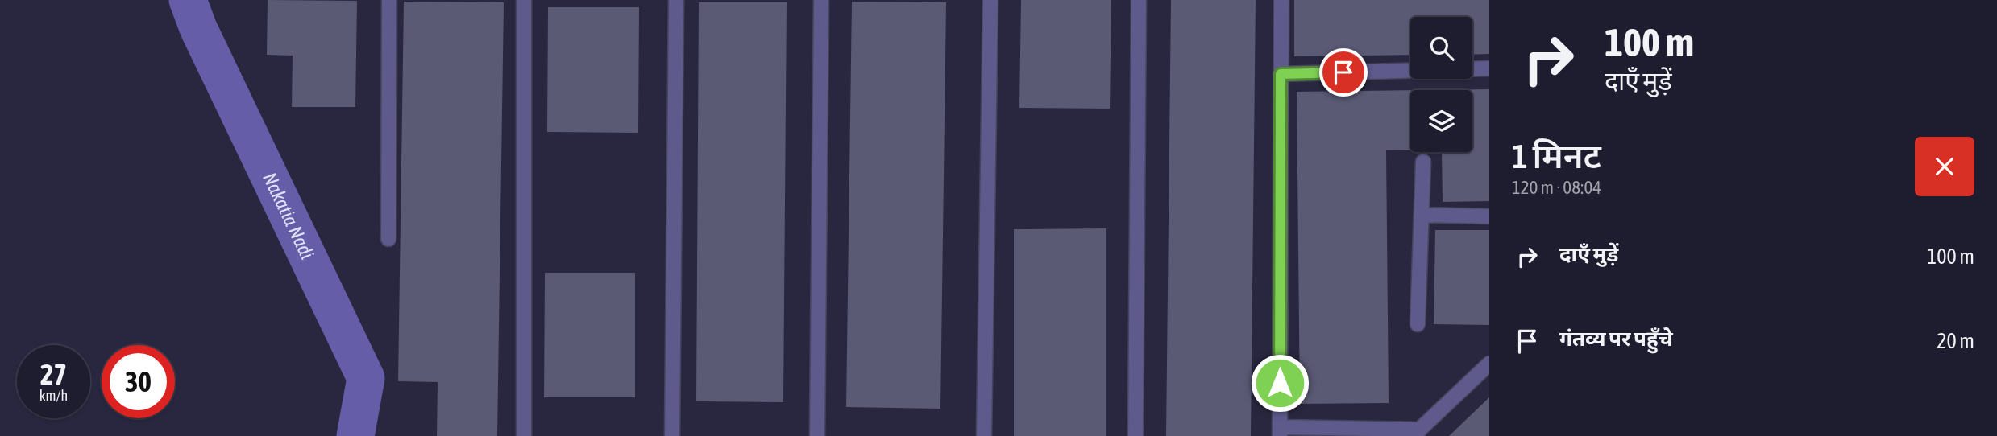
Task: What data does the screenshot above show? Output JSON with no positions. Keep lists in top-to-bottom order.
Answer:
{
  "water": ["Nakatia Nadi"],
  "page": {
    "turn": ["100 m", "दाएँ मुड़ें"],
    "heading": ["1 मिनट", "120 m · 08:04"],
    "list": [
      {
        "name": "दाएँ मुड़ें",
        "value": "100 m"
      },
      {
        "name": "गंतव्य पर पहुँचे",
        "value": "20 m"
      }
    ],
    "speed": "27 km/h",
    "limit": "30"
  }
}
